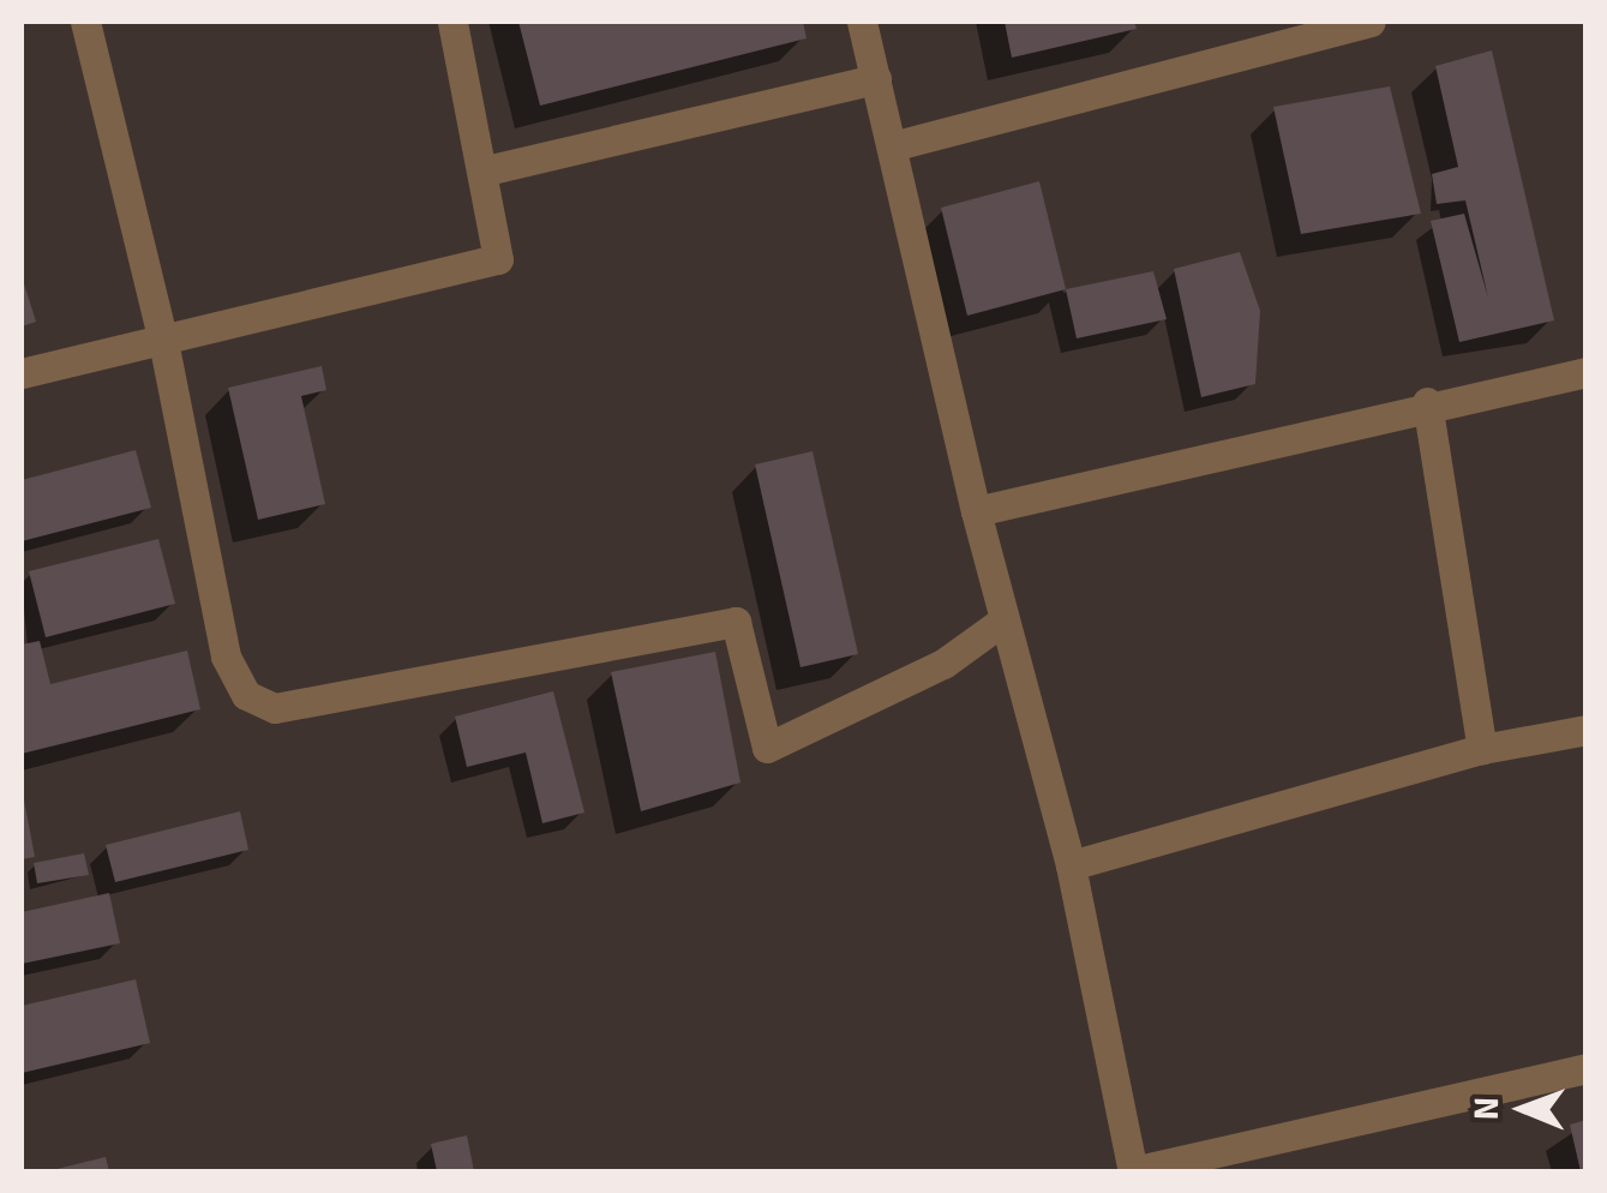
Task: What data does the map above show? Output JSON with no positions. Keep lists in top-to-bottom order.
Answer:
{
  "north": "left"
}
